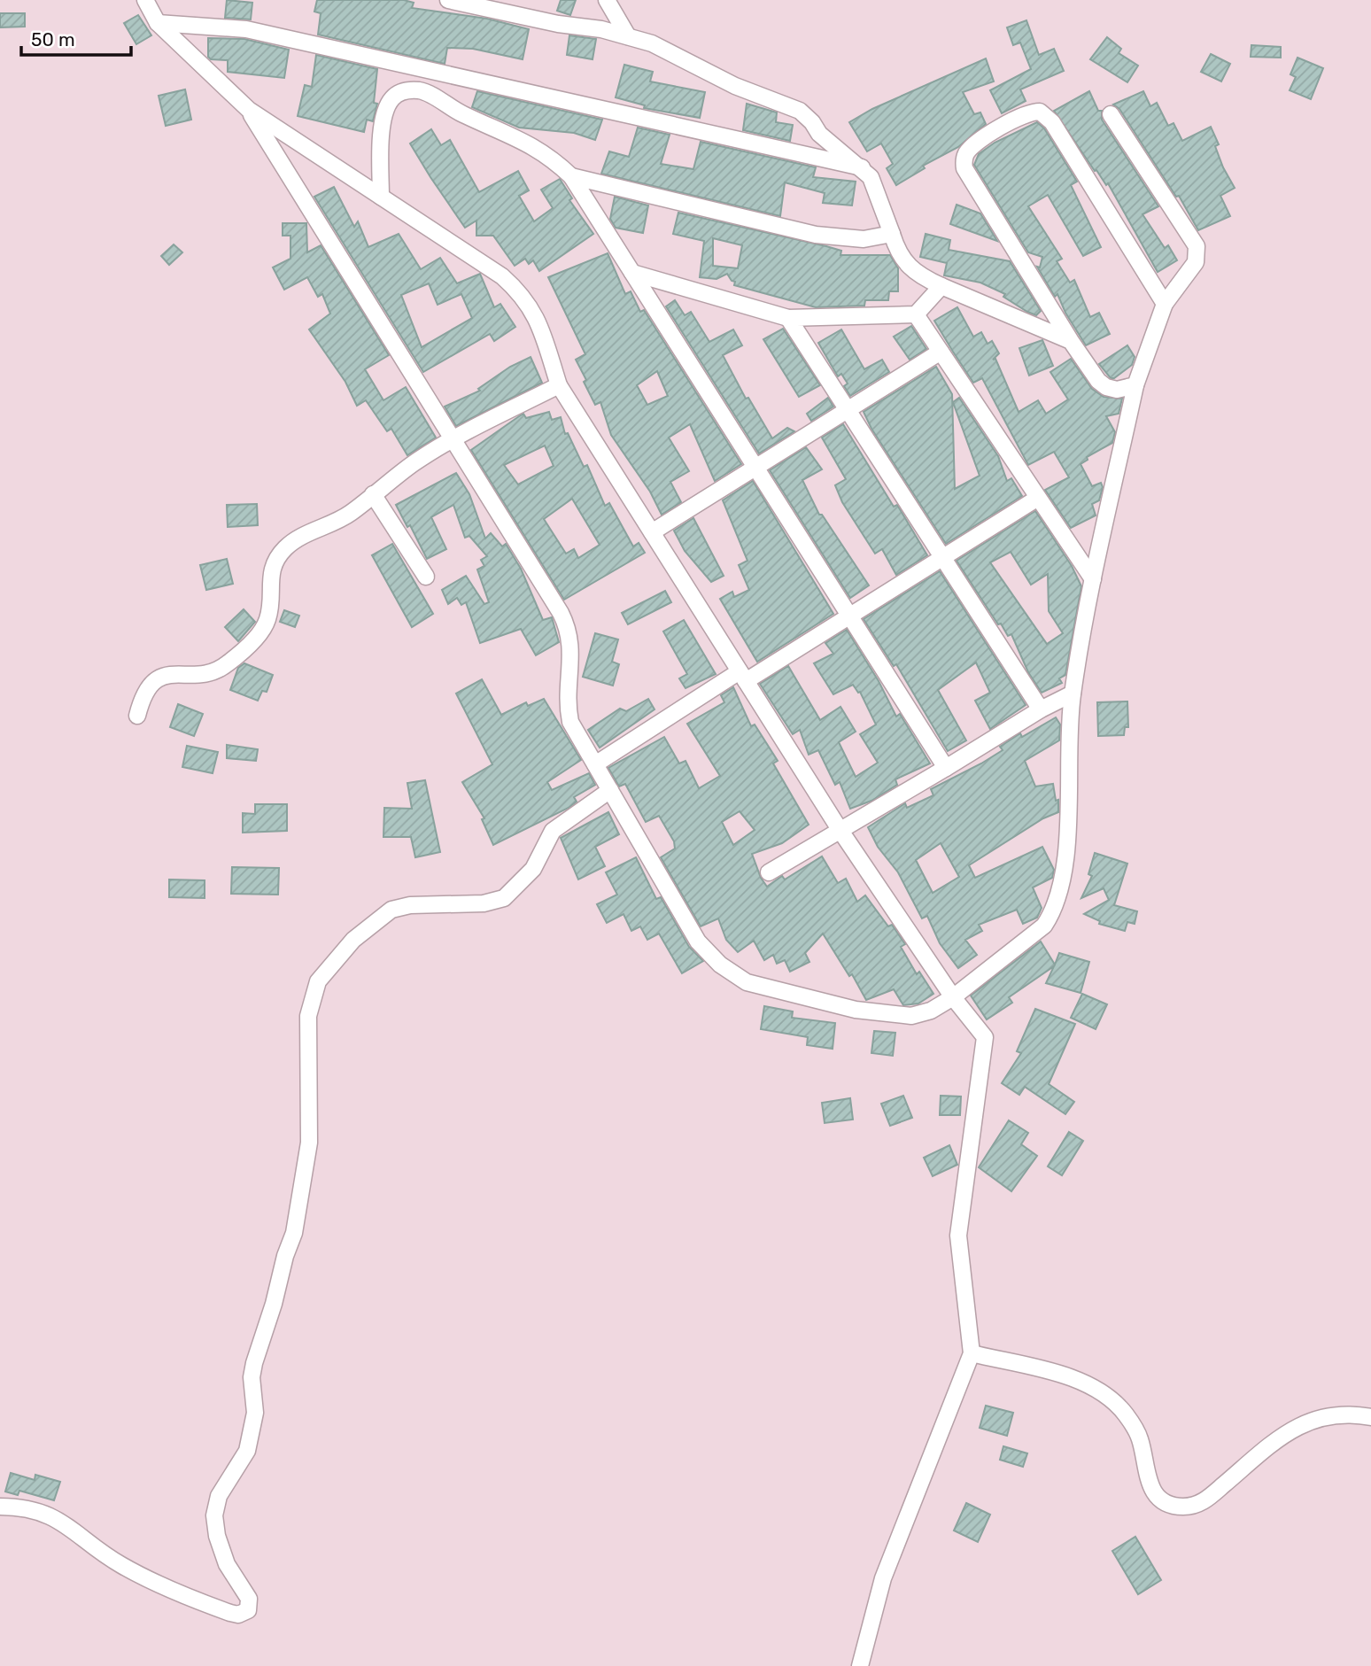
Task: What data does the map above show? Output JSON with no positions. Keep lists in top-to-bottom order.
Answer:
{
  "scale_bar": "50 m"
}
